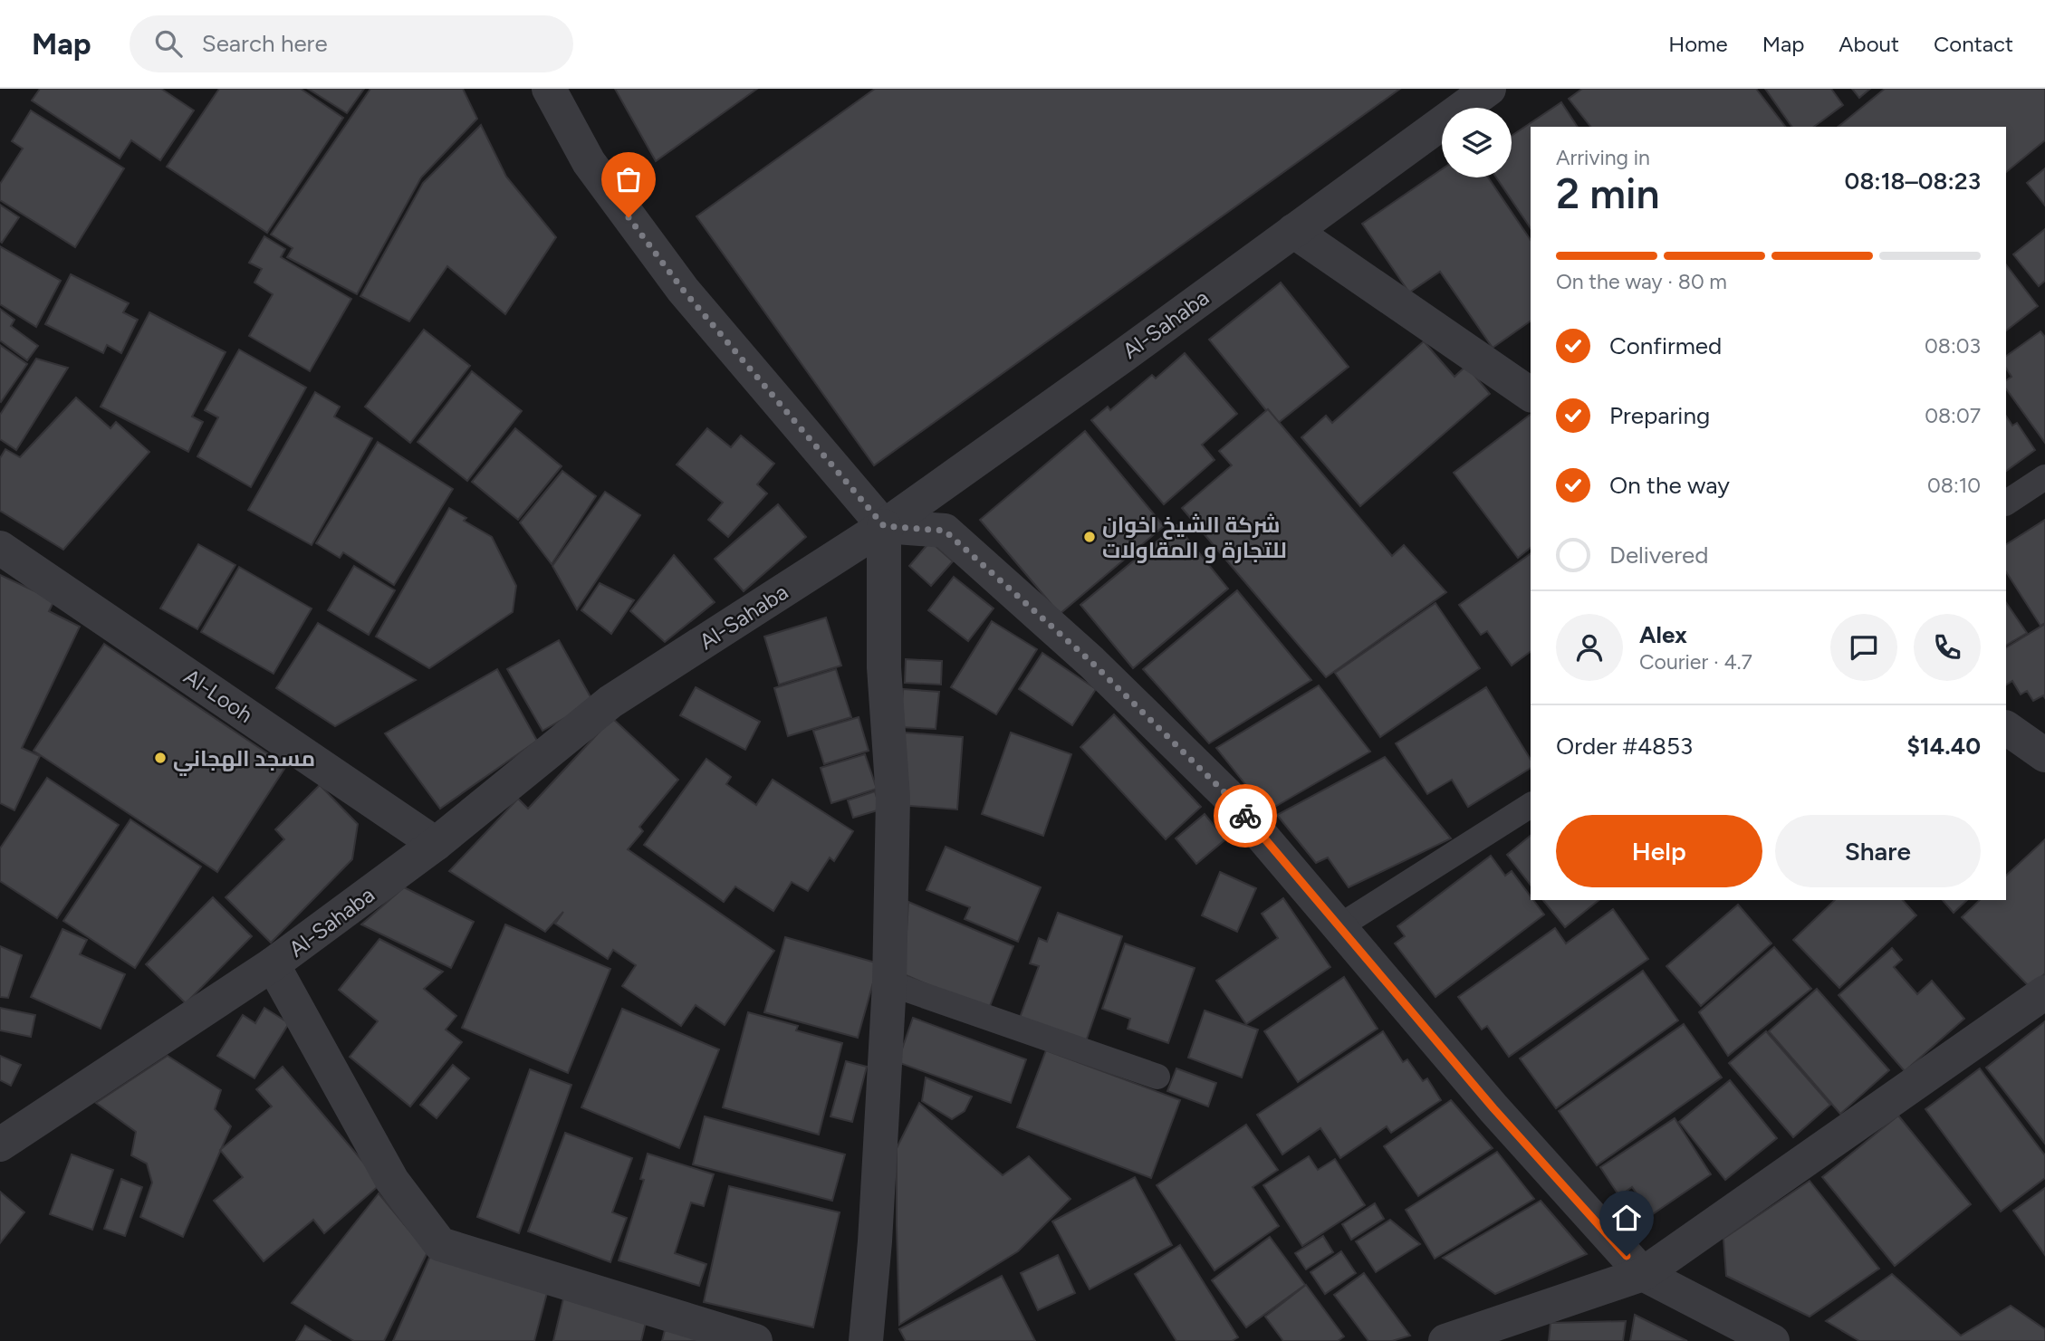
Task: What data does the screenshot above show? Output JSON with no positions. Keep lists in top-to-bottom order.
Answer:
{
  "streets": {
    "street": ["Al-Sahaba", "Al-Looh"]
  },
  "crossings": [
    ["Al-Sahaba", "Al-Looh"]
  ],
  "places": ["شركة الشيخ اخوان للتجارة و المقاولات", "مسجد الهجاني"],
  "page": {
    "header": "Map",
    "search": "Search here",
    "nav": [
      "Home",
      "Map",
      "About",
      "Contact"
    ],
    "heading": ["2 min", "Arriving in", "08:18–08:23"],
    "panel": [
      "Alex",
      "Courier · 4.7",
      "Order #4853",
      "$14.40"
    ],
    "bar": "On the way · 80 m",
    "list": [
      ["Confirmed", "08:03"],
      ["Preparing", "08:07"],
      ["On the way", "08:10"],
      "Delivered"
    ],
    "buttons": ["Help", "Share"]
  }
}
